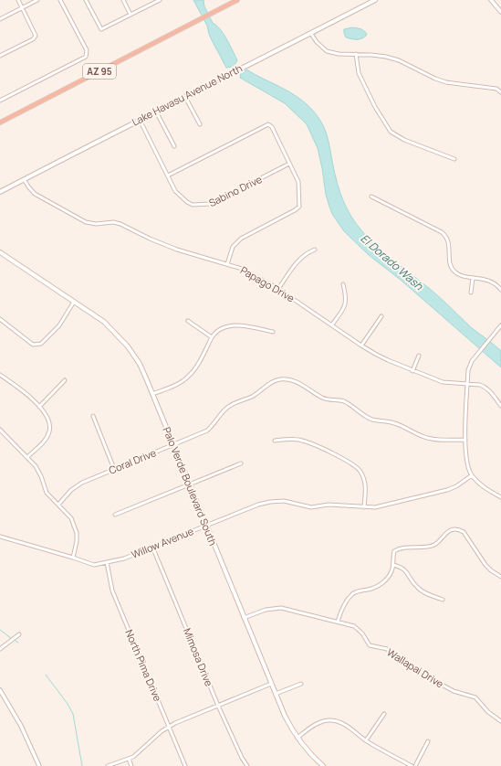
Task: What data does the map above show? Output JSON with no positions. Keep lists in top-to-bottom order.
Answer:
{
  "streets": {
    "highway": ["AZ 95"],
    "main road": ["Lake Havasu Avenue North", "Palo Verde Boulevard South"],
    "street": [
      "Sabino Drive",
      "Papago Drive",
      "Coral Drive",
      "Willow Avenue",
      "Mimosa Drive",
      "North Pima Drive",
      "Wallapai Drive"
    ]
  },
  "crossings": [
    ["Lake Havasu Avenue North", "Sabino Drive"],
    ["Lake Havasu Avenue North", "Papago Drive"],
    ["Coral Drive", "Palo Verde Boulevard South"],
    ["Palo Verde Boulevard South", "Willow Avenue"],
    ["Palo Verde Boulevard South", "Wallapai Drive"],
    ["Willow Avenue", "Mimosa Drive"],
    ["Willow Avenue", "North Pima Drive"]
  ],
  "water": ["El Dorado Wash"]
}
